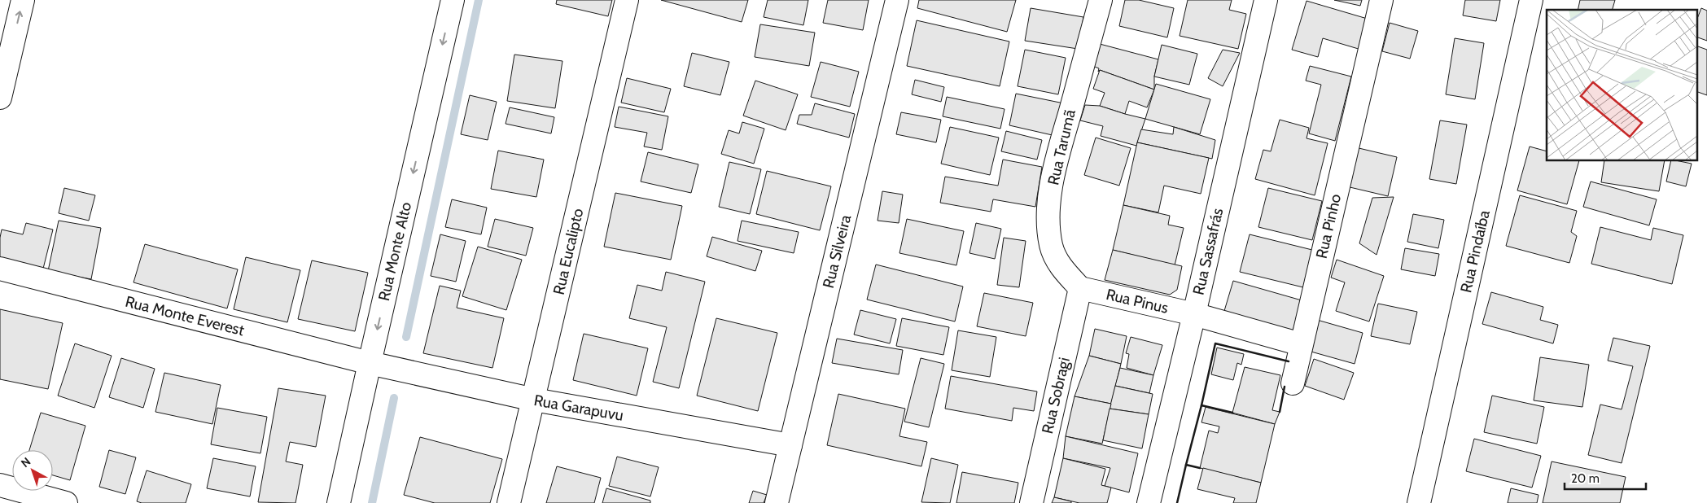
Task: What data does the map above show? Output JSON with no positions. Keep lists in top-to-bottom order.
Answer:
{
  "streets": {
    "street": [
      "Rua Tarumã",
      "Rua Pinho",
      "Rua Monte Alto",
      "Rua Eucalipto",
      "Rua Silveira",
      "Rua Sassafrás",
      "Rua Pindaíba",
      "Rua Pinus",
      "Rua Monte Everest",
      "Rua Sobragi",
      "Rua Garapuvu"
    ]
  },
  "crossings": [
    ["Rua Tarumã", "Rua Pinus"],
    ["Rua Tarumã", "Rua Sobragi"],
    ["Rua Monte Alto", "Rua Monte Everest"],
    ["Rua Monte Alto", "Rua Garapuvu"],
    ["Rua Eucalipto", "Rua Garapuvu"],
    ["Rua Silveira", "Rua Garapuvu"],
    ["Rua Sassafrás", "Rua Pinus"],
    ["Rua Pinus", "Rua Sobragi"],
    ["Rua Monte Everest", "Rua Garapuvu"]
  ],
  "one_way": ["Rua Monte Alto"],
  "scale_bar": "20 m",
  "north": "top left"
}
